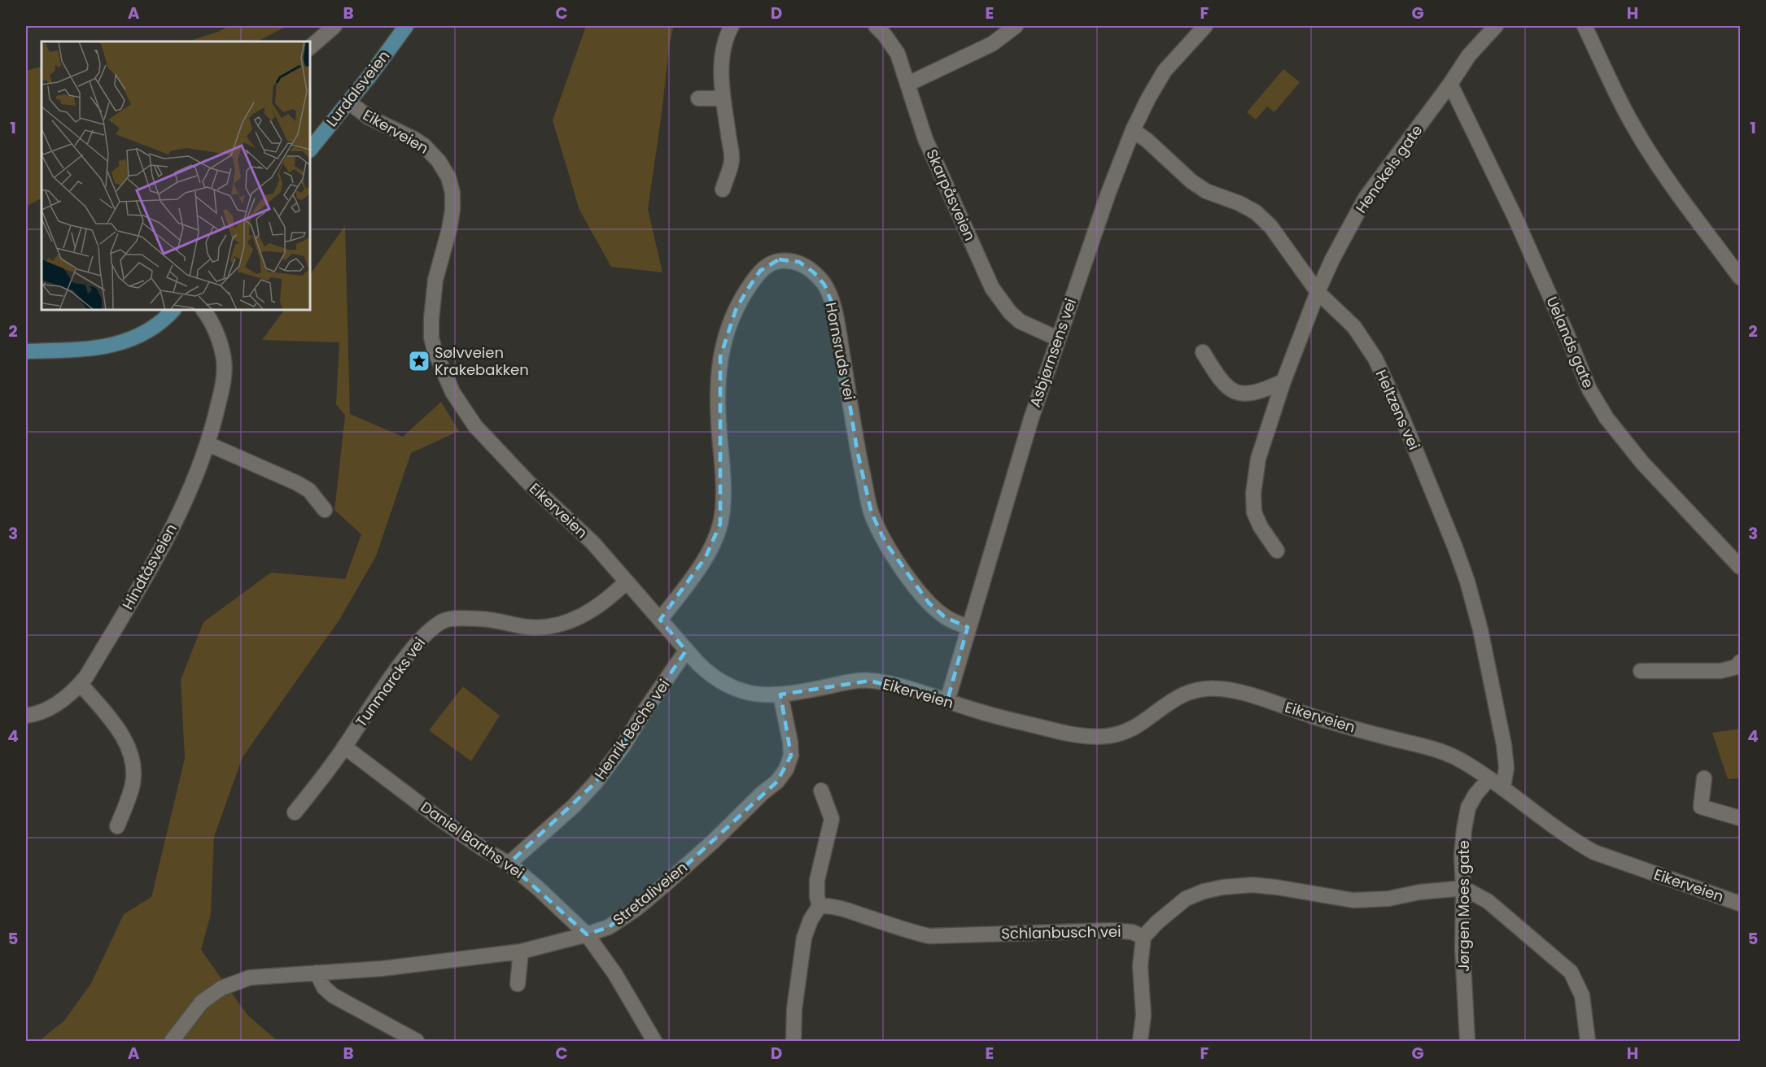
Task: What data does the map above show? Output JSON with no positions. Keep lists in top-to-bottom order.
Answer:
{
  "streets": {
    "main road": ["Lurdalsveien"],
    "street": [
      "Eikerveien",
      "Henckels gate",
      "Skarpåsveien",
      "Uelands gate",
      "Hornsruds vei",
      "Asbjørnsens vei",
      "Heltzens vei",
      "Hindtåsveien",
      "Tunmarcks vei",
      "Henrik Bechs vei",
      "Daniel Barths vei",
      "Stretaliveien",
      "Jørgen Moes gate",
      "Schlanbusch vei"
    ]
  },
  "crossings": [
    ["Lurdalsveien", "Eikerveien"],
    ["Eikerveien", "Hornsruds vei"],
    ["Eikerveien", "Asbjørnsens vei"],
    ["Eikerveien", "Heltzens vei"],
    ["Eikerveien", "Tunmarcks vei"],
    ["Eikerveien", "Henrik Bechs vei"],
    ["Eikerveien", "Stretaliveien"],
    ["Eikerveien", "Jørgen Moes gate"],
    ["Henckels gate", "Uelands gate"],
    ["Henckels gate", "Heltzens vei"],
    ["Skarpåsveien", "Asbjørnsens vei"],
    ["Hornsruds vei", "Asbjørnsens vei"],
    ["Asbjørnsens vei", "Heltzens vei"],
    ["Tunmarcks vei", "Daniel Barths vei"],
    ["Henrik Bechs vei", "Daniel Barths vei"],
    ["Daniel Barths vei", "Stretaliveien"],
    ["Jørgen Moes gate", "Schlanbusch vei"]
  ],
  "places": {
    "place": ["Sølvveien Krakebakken"]
  },
  "grid": {
    "columns": [
      "A",
      "B",
      "C",
      "D",
      "E",
      "F",
      "G",
      "H"
    ],
    "rows": [
      "1",
      "2",
      "3",
      "4",
      "5"
    ]
  }
}
